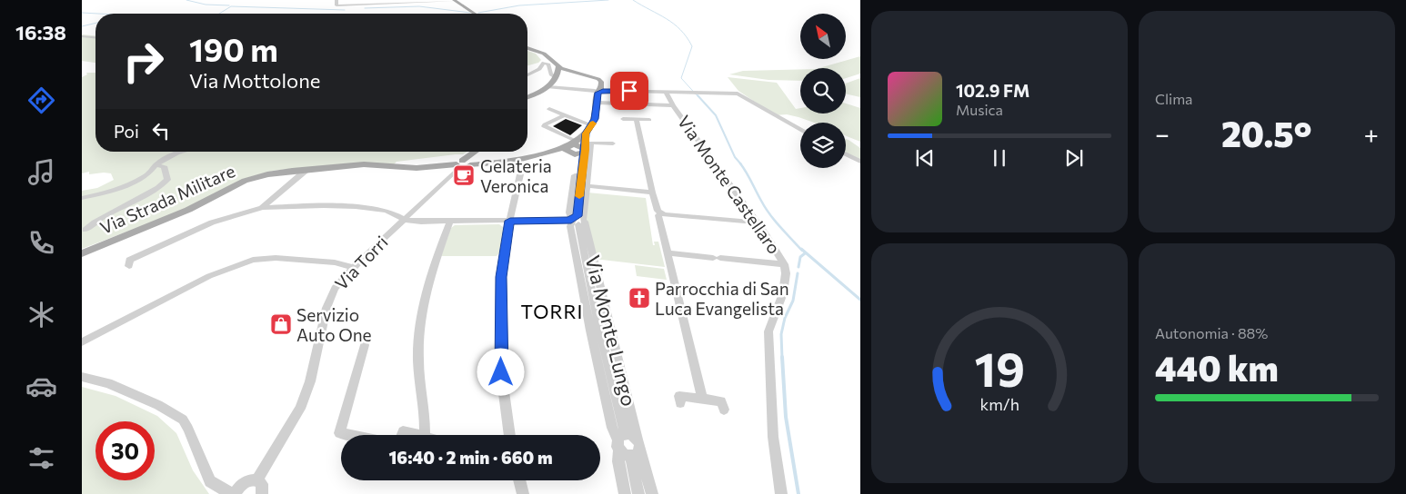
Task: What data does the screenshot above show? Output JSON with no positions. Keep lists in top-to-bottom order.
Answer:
{
  "streets": {
    "main road": ["Via Strada Militare", "Via Torri"],
    "street": ["Via Monte Castellaro", "Via Monte Lungo"]
  },
  "crossings": [
    ["Via Strada Militare", "Via Torri"]
  ],
  "districts": ["TORRI"],
  "places": {
    "cafe": ["Gelateria Veronica"],
    "church": ["Parrocchia di San Luca Evangelista"],
    "shop": ["Servizio Auto One"]
  },
  "north": "top left",
  "page": {
    "tabs": "16:38",
    "tile": [
      "Clima",
      ["Autonomia · 88%", "440 km"]
    ],
    "turn": ["190 m", "Via Mottolone"],
    "song": ["102.9 FM", "Musica"],
    "then": "Poi",
    "heat": ["−", "20.5°", "+"],
    "limit": "30",
    "trip": "16:40 · 2 min · 660 m",
    "gauge": ["19", "km/h"]
  }
}
